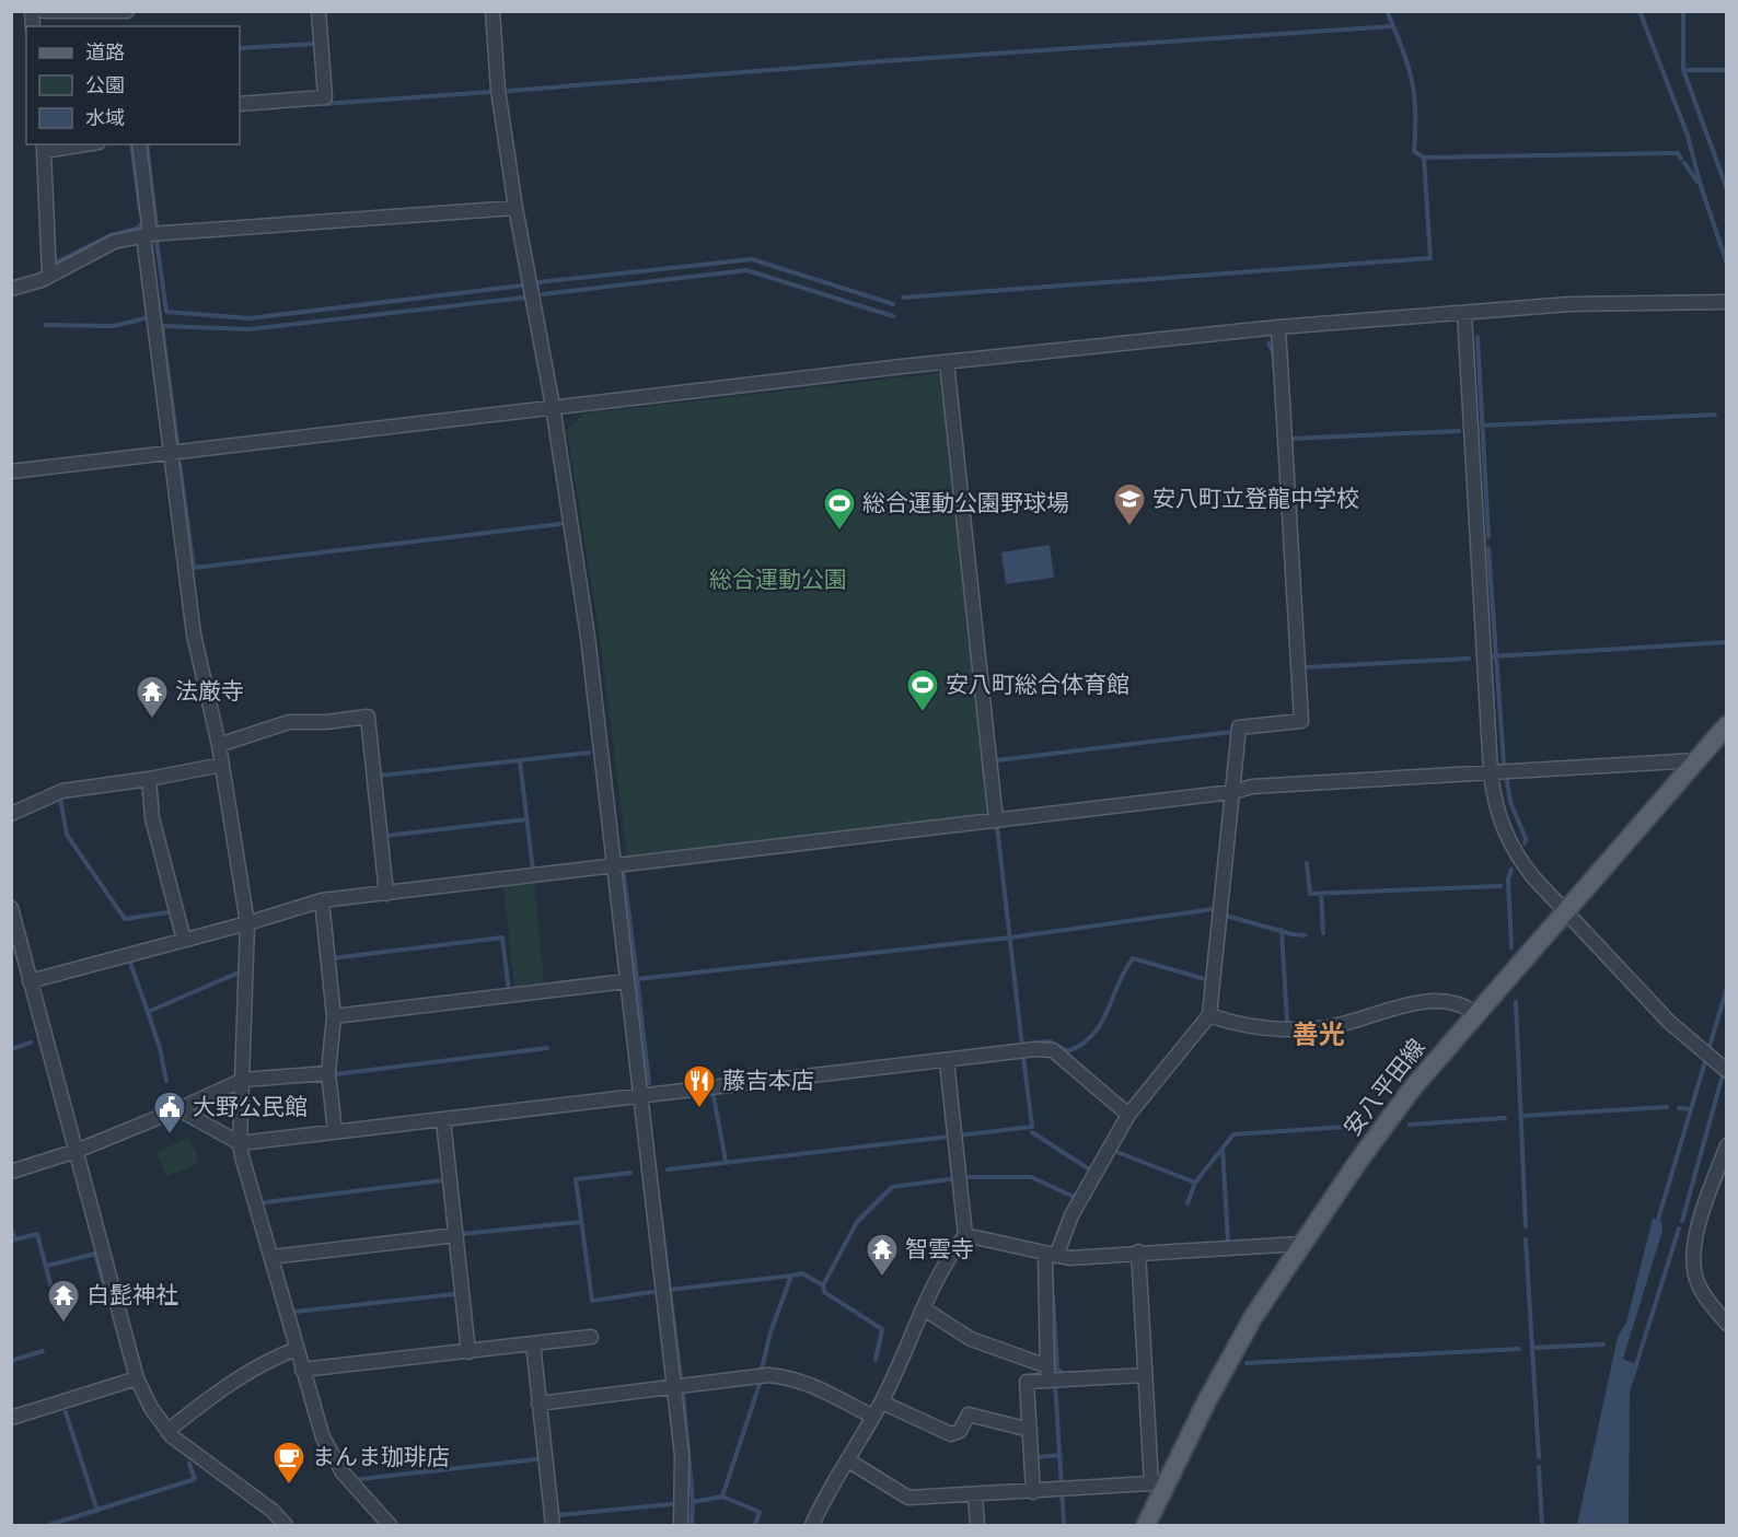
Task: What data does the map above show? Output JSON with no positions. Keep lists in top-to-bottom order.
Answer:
{
  "streets": {
    "main road": ["安八平田線"]
  },
  "districts": ["善光"],
  "parks": ["総合運動公園"],
  "places": {
    "school or university": ["安八町立登龍中学校"],
    "sports": ["総合運動公園野球場", "安八町総合体育館"],
    "temple": ["法厳寺", "智雲寺", "白髭神社"],
    "restaurant": ["藤吉本店"],
    "public building": ["大野公民館"],
    "cafe": ["まんま珈琲店"]
  },
  "legend": ["道路", "公園", "水域"]
}
